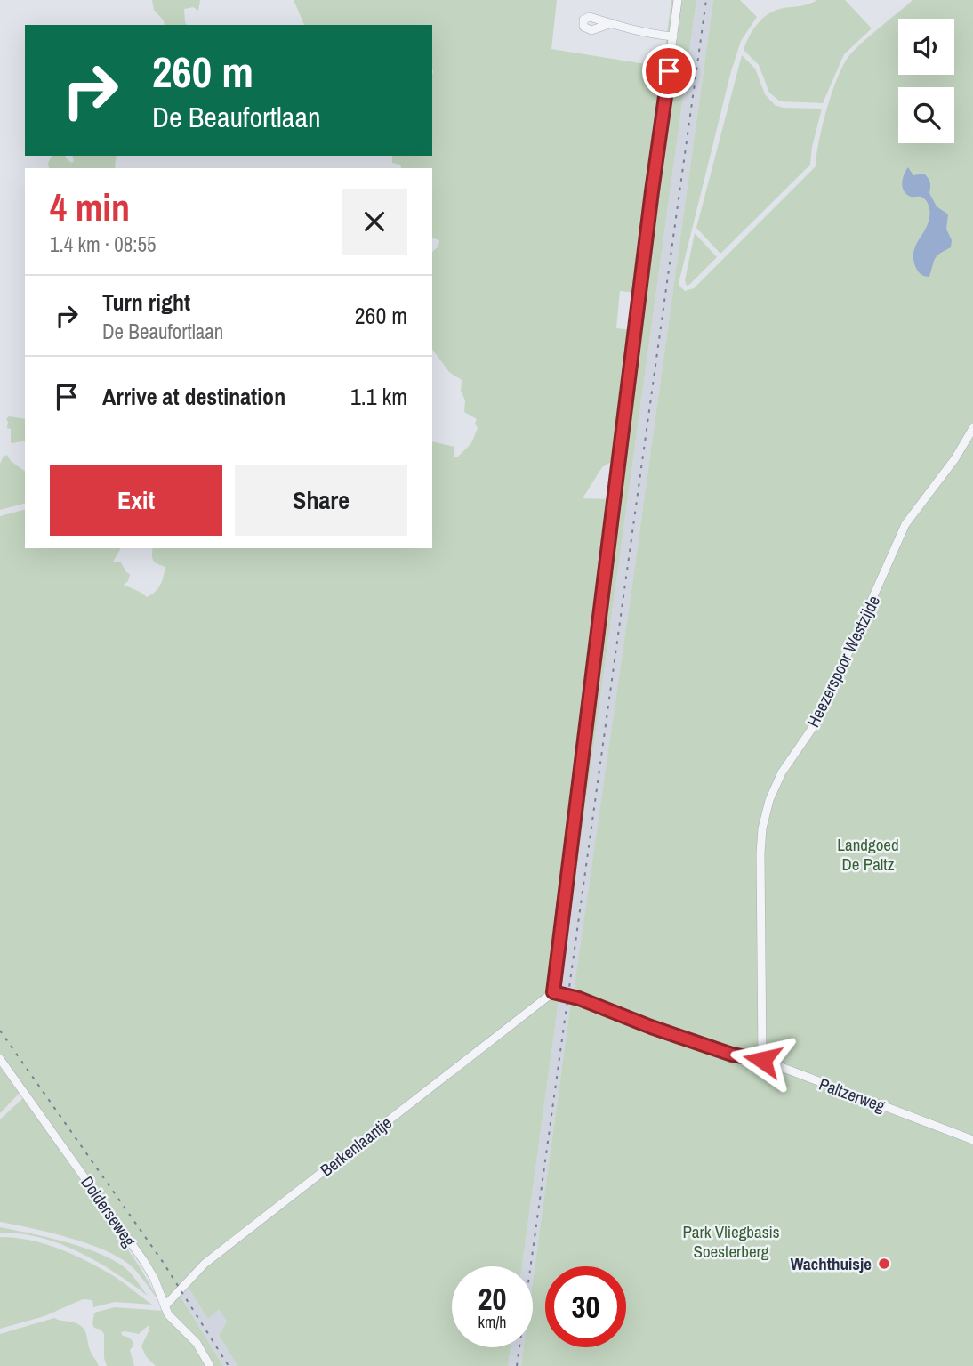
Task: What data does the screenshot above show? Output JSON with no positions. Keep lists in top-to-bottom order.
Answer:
{
  "streets": {
    "street": [
      "Heezerspoor Westzijde",
      "Paltzerweg",
      "Berkenlaantje",
      "Dolderseweg"
    ]
  },
  "crossings": [
    ["Heezerspoor Westzijde", "Paltzerweg"],
    ["Paltzerweg", "Berkenlaantje"],
    ["Berkenlaantje", "Dolderseweg"]
  ],
  "parks": ["Landgoed De Paltz", "Park Vliegbasis Soesterberg"],
  "places": ["Wachthuisje"],
  "page": {
    "turn": ["260 m", "De Beaufortlaan"],
    "heading": ["4 min", "1.4 km · 08:55"],
    "list": [
      {
        "name": "Turn right",
        "note": "De Beaufortlaan",
        "value": "260 m"
      },
      {
        "name": "Arrive at destination",
        "value": "1.1 km"
      }
    ],
    "buttons": ["Exit", "Share"],
    "speed": "20 km/h",
    "limit": "30"
  }
}
